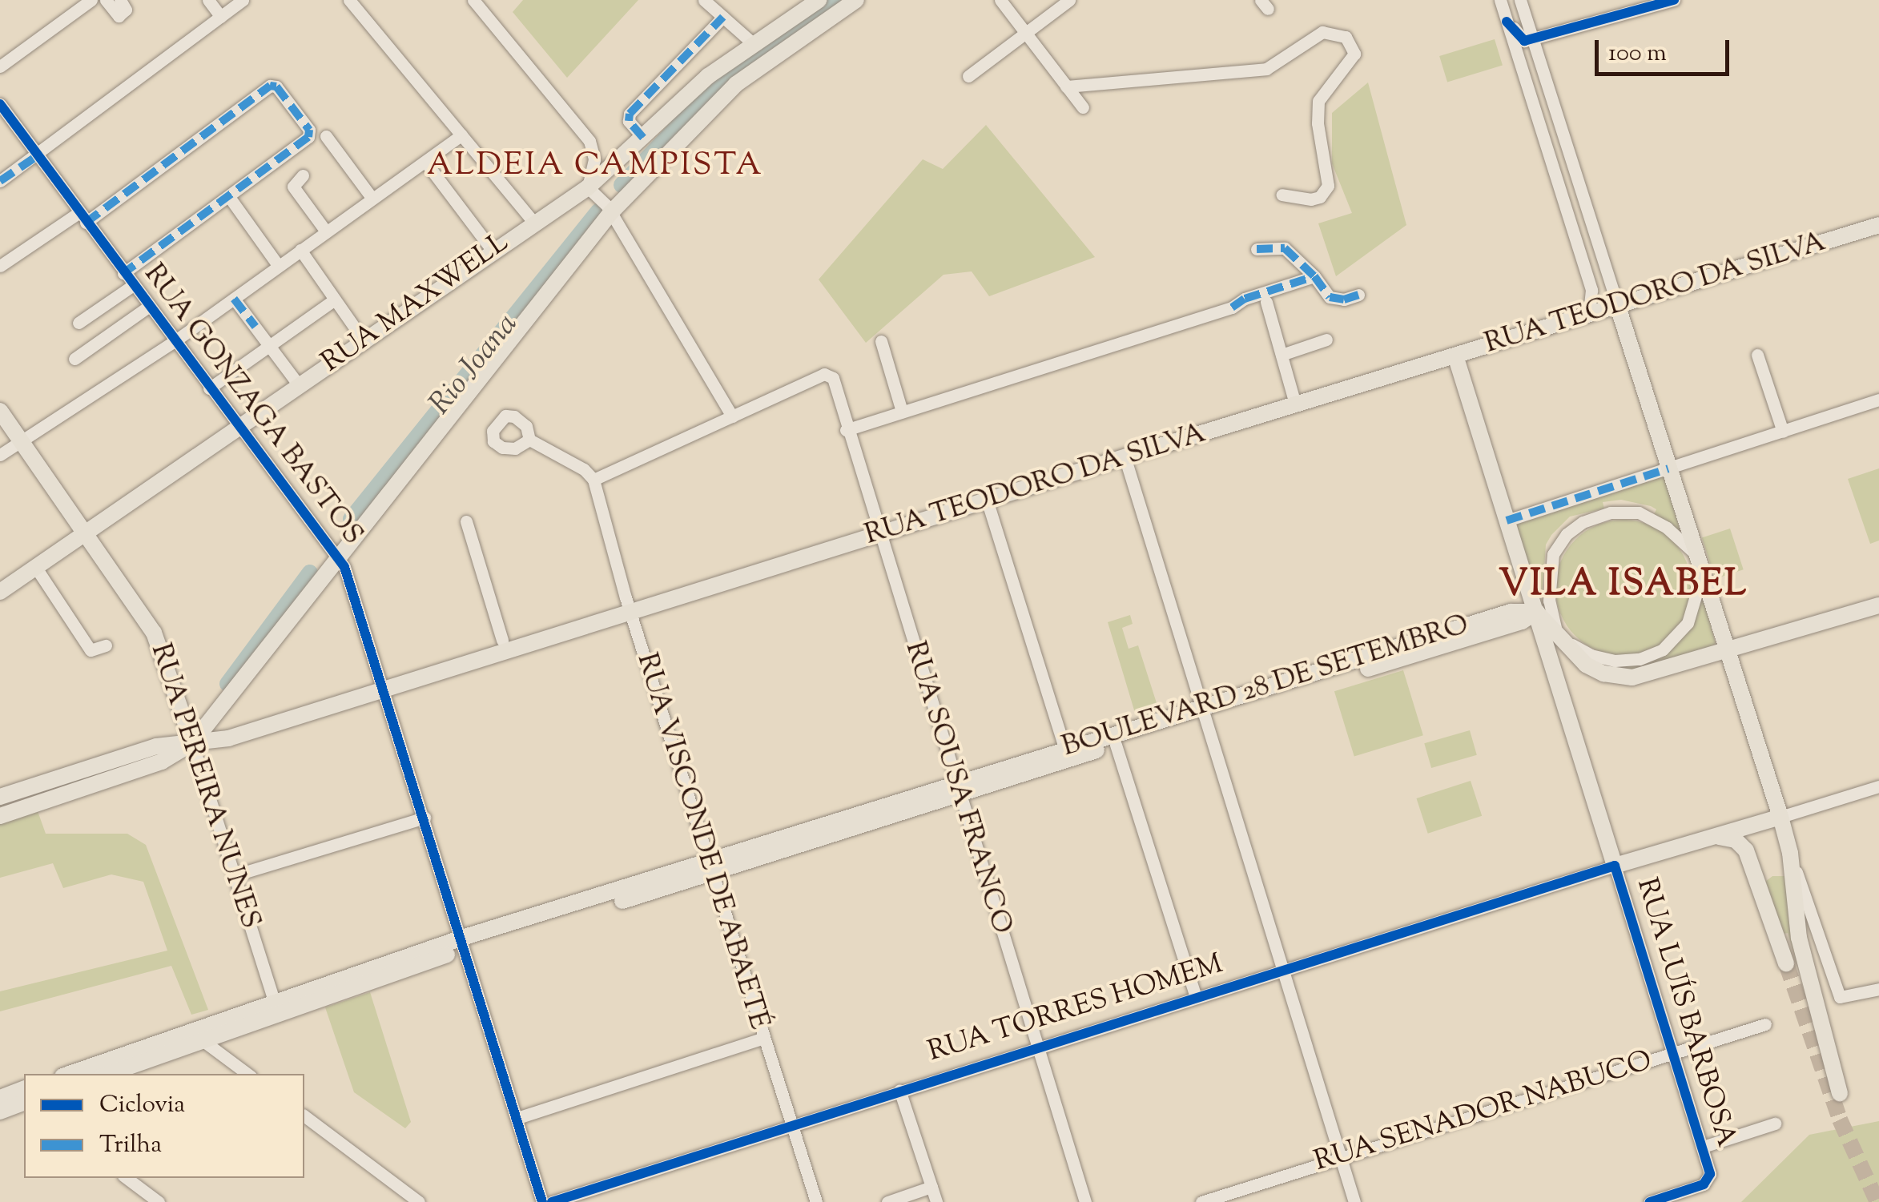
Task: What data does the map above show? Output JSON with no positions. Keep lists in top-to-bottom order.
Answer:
{
  "streets": {
    "main road": [
      "RUA TEODORO DA SILVA",
      "RUA MAXWELL",
      "BOULEVARD 28 DE SETEMBRO",
      "RUA PEREIRA NUNES",
      "RUA TORRES HOMEM",
      "RUA LUÍS BARBOSA"
    ],
    "street": [
      "RUA GONZAGA BASTOS",
      "RUA SOUSA FRANCO",
      "RUA VISCONDE DE ABAETÉ",
      "RUA SENADOR NABUCO"
    ]
  },
  "crossings": [
    ["RUA TEODORO DA SILVA", "RUA GONZAGA BASTOS"],
    ["RUA TEODORO DA SILVA", "RUA PEREIRA NUNES"],
    ["RUA TEODORO DA SILVA", "RUA SOUSA FRANCO"],
    ["RUA TEODORO DA SILVA", "RUA VISCONDE DE ABAETÉ"],
    ["RUA TEODORO DA SILVA", "RUA LUÍS BARBOSA"],
    ["RUA MAXWELL", "RUA GONZAGA BASTOS"],
    ["RUA MAXWELL", "RUA PEREIRA NUNES"],
    ["RUA GONZAGA BASTOS", "BOULEVARD 28 DE SETEMBRO"],
    ["BOULEVARD 28 DE SETEMBRO", "RUA PEREIRA NUNES"],
    ["BOULEVARD 28 DE SETEMBRO", "RUA SOUSA FRANCO"],
    ["BOULEVARD 28 DE SETEMBRO", "RUA VISCONDE DE ABAETÉ"],
    ["BOULEVARD 28 DE SETEMBRO", "RUA LUÍS BARBOSA"],
    ["RUA SOUSA FRANCO", "RUA TORRES HOMEM"],
    ["RUA VISCONDE DE ABAETÉ", "RUA TORRES HOMEM"],
    ["RUA TORRES HOMEM", "RUA LUÍS BARBOSA"],
    ["RUA LUÍS BARBOSA", "RUA SENADOR NABUCO"]
  ],
  "districts": ["ALDEIA CAMPISTA", "VILA ISABEL"],
  "water": ["Rio Joana"],
  "legend": ["Ciclovia", "Trilha"],
  "scale_bar": "100 m"
}
